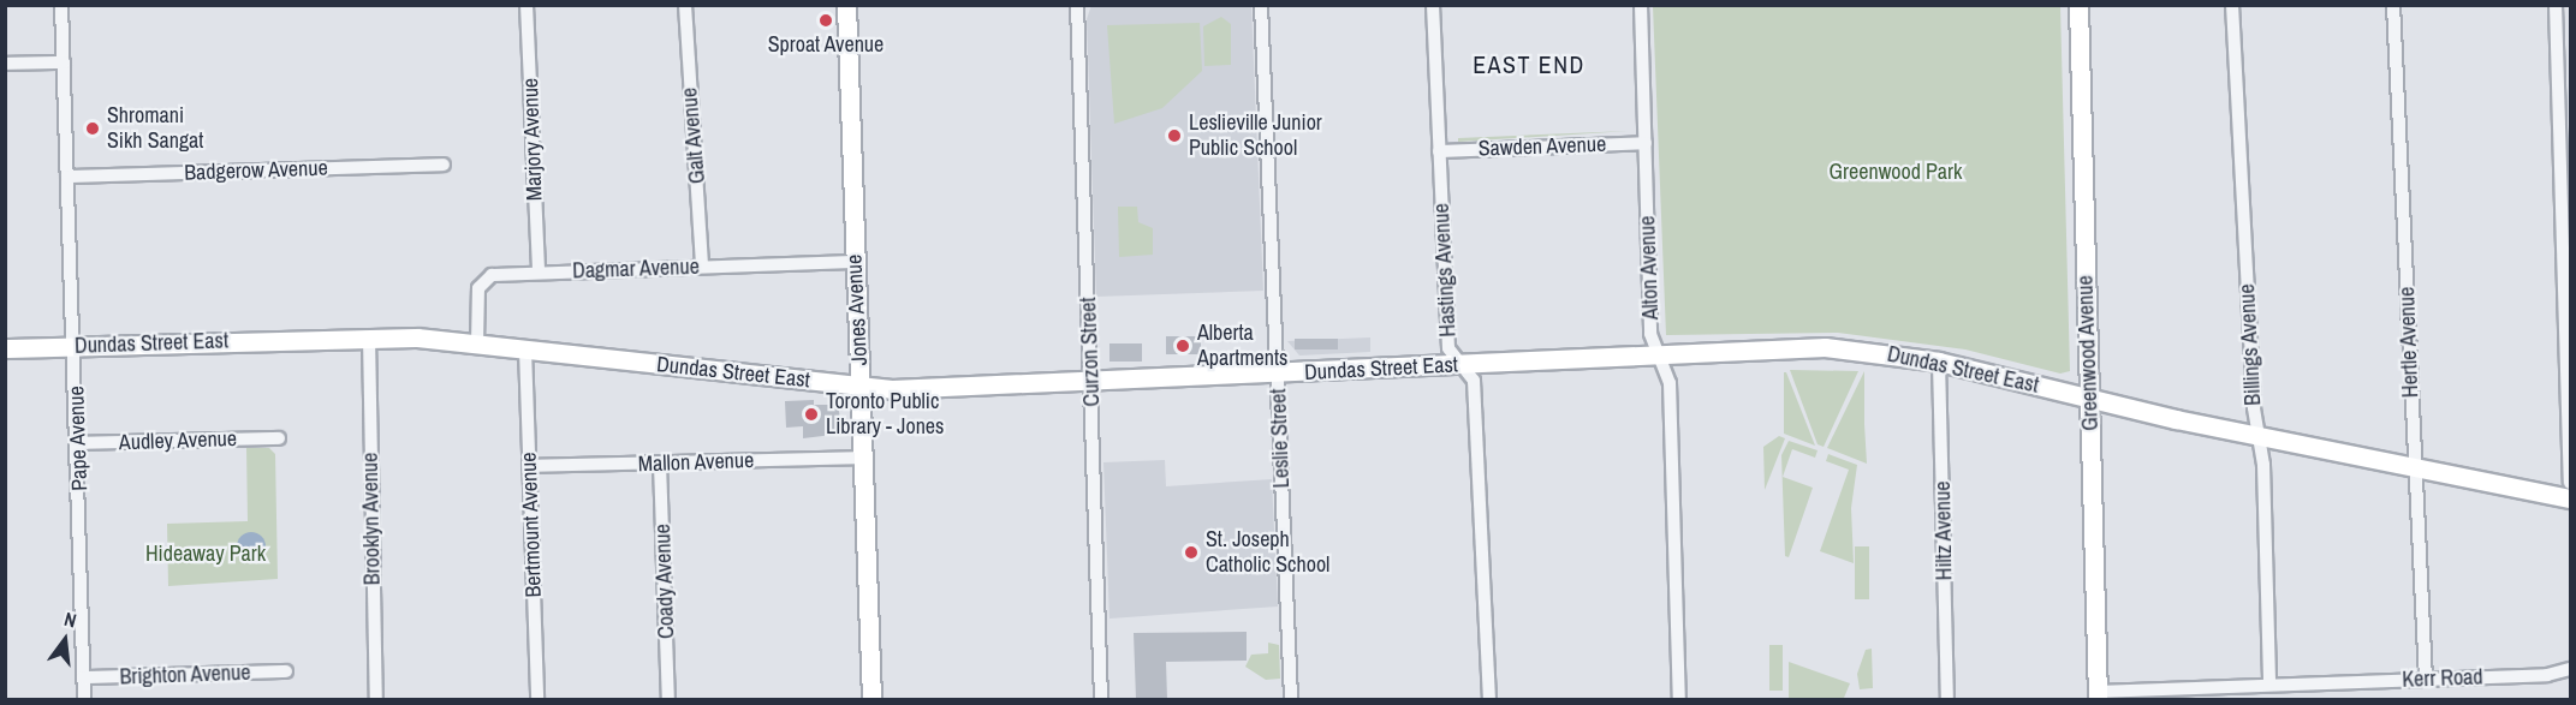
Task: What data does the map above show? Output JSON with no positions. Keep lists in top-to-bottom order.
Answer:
{
  "streets": {
    "street": [
      "Galt Avenue",
      "Marjory Avenue",
      "Sawden Avenue",
      "Badgerow Avenue",
      "Alton Avenue",
      "Dagmar Avenue",
      "Hastings Avenue",
      "Jones Avenue",
      "Hertle Avenue",
      "Dundas Street East",
      "Billings Avenue",
      "Curzon Street",
      "Greenwood Avenue",
      "Pape Avenue",
      "Leslie Street",
      "Audley Avenue",
      "Mallon Avenue",
      "Brooklyn Avenue",
      "Bertmount Avenue",
      "Hiltz Avenue",
      "Coady Avenue",
      "Brighton Avenue",
      "Kerr Road"
    ]
  },
  "crossings": [
    ["Galt Avenue", "Dagmar Avenue"],
    ["Marjory Avenue", "Dagmar Avenue"],
    ["Sawden Avenue", "Alton Avenue"],
    ["Sawden Avenue", "Hastings Avenue"],
    ["Badgerow Avenue", "Pape Avenue"],
    ["Alton Avenue", "Dundas Street East"],
    ["Dagmar Avenue", "Jones Avenue"],
    ["Dagmar Avenue", "Dundas Street East"],
    ["Hastings Avenue", "Dundas Street East"],
    ["Jones Avenue", "Dundas Street East"],
    ["Jones Avenue", "Mallon Avenue"],
    ["Hertle Avenue", "Dundas Street East"],
    ["Hertle Avenue", "Kerr Road"],
    ["Dundas Street East", "Billings Avenue"],
    ["Dundas Street East", "Curzon Street"],
    ["Dundas Street East", "Greenwood Avenue"],
    ["Dundas Street East", "Pape Avenue"],
    ["Dundas Street East", "Leslie Street"],
    ["Dundas Street East", "Brooklyn Avenue"],
    ["Dundas Street East", "Bertmount Avenue"],
    ["Dundas Street East", "Hiltz Avenue"],
    ["Billings Avenue", "Kerr Road"],
    ["Greenwood Avenue", "Kerr Road"],
    ["Pape Avenue", "Audley Avenue"],
    ["Pape Avenue", "Brighton Avenue"],
    ["Mallon Avenue", "Bertmount Avenue"],
    ["Mallon Avenue", "Coady Avenue"]
  ],
  "districts": ["EAST END"],
  "parks": ["Greenwood Park", "Hideaway Park"],
  "places": [
    "Sproat Avenue",
    "Shromani Sikh Sangat",
    "Leslieville Junior Public School",
    "Alberta Apartments",
    "Toronto Public Library - Jones",
    "St. Joseph Catholic School"
  ],
  "north": "top"
}
